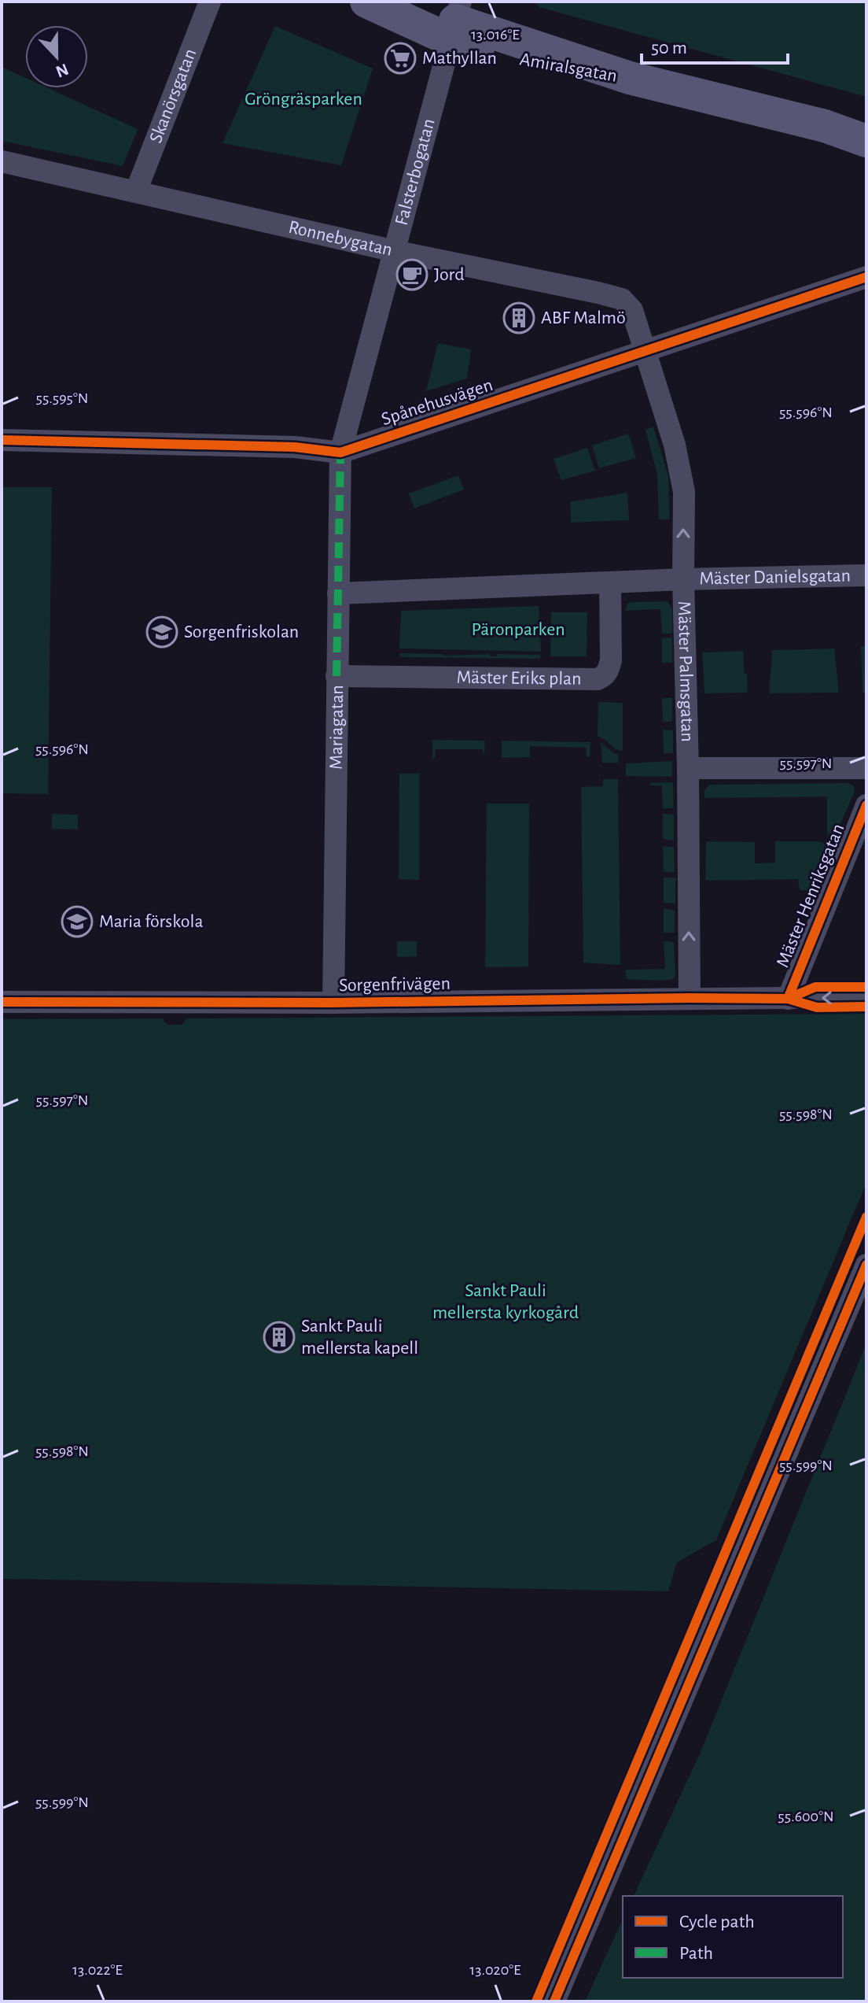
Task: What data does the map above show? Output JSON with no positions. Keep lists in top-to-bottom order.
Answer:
{
  "streets": {
    "main road": ["Amiralsgatan"],
    "street": [
      "Skanörsgatan",
      "Falsterbogatan",
      "Ronnebygatan",
      "Spånehusvägen",
      "Mäster Danielsgatan",
      "Mäster Palmsgatan",
      "Mäster Eriks plan",
      "Mariagatan",
      "Mäster Henriksgatan",
      "Sorgenfrivägen"
    ]
  },
  "crossings": [
    ["Amiralsgatan", "Falsterbogatan"],
    ["Skanörsgatan", "Ronnebygatan"],
    ["Falsterbogatan", "Ronnebygatan"],
    ["Falsterbogatan", "Spånehusvägen"],
    ["Falsterbogatan", "Mariagatan"],
    ["Ronnebygatan", "Spånehusvägen"],
    ["Ronnebygatan", "Mäster Palmsgatan"],
    ["Spånehusvägen", "Mäster Palmsgatan"],
    ["Spånehusvägen", "Mariagatan"],
    ["Mäster Danielsgatan", "Mäster Palmsgatan"],
    ["Mäster Palmsgatan", "Sorgenfrivägen"],
    ["Mäster Eriks plan", "Mariagatan"],
    ["Mariagatan", "Sorgenfrivägen"],
    ["Mäster Henriksgatan", "Sorgenfrivägen"]
  ],
  "one_way": ["Mäster Palmsgatan"],
  "parks": ["Gröngräsparken", "Päronparken", "Sankt Pauli mellersta kyrkogård"],
  "places": {
    "supermarket": ["Mathyllan"],
    "cafe": ["Jord"],
    "building": ["ABF Malmö", "Sankt Pauli mellersta kapell"],
    "school or university": ["Sorgenfriskolan", "Maria förskola"]
  },
  "legend": ["Cycle path", "Path"],
  "scale_bar": "50 m",
  "north": "bottom",
  "coordinates": [
    "13.016°E",
    "55.595°N",
    "55.596°N",
    "55.597°N",
    "55.598°N",
    "55.599°N",
    "55.600°N",
    "13.022°E",
    "13.020°E"
  ]
}
